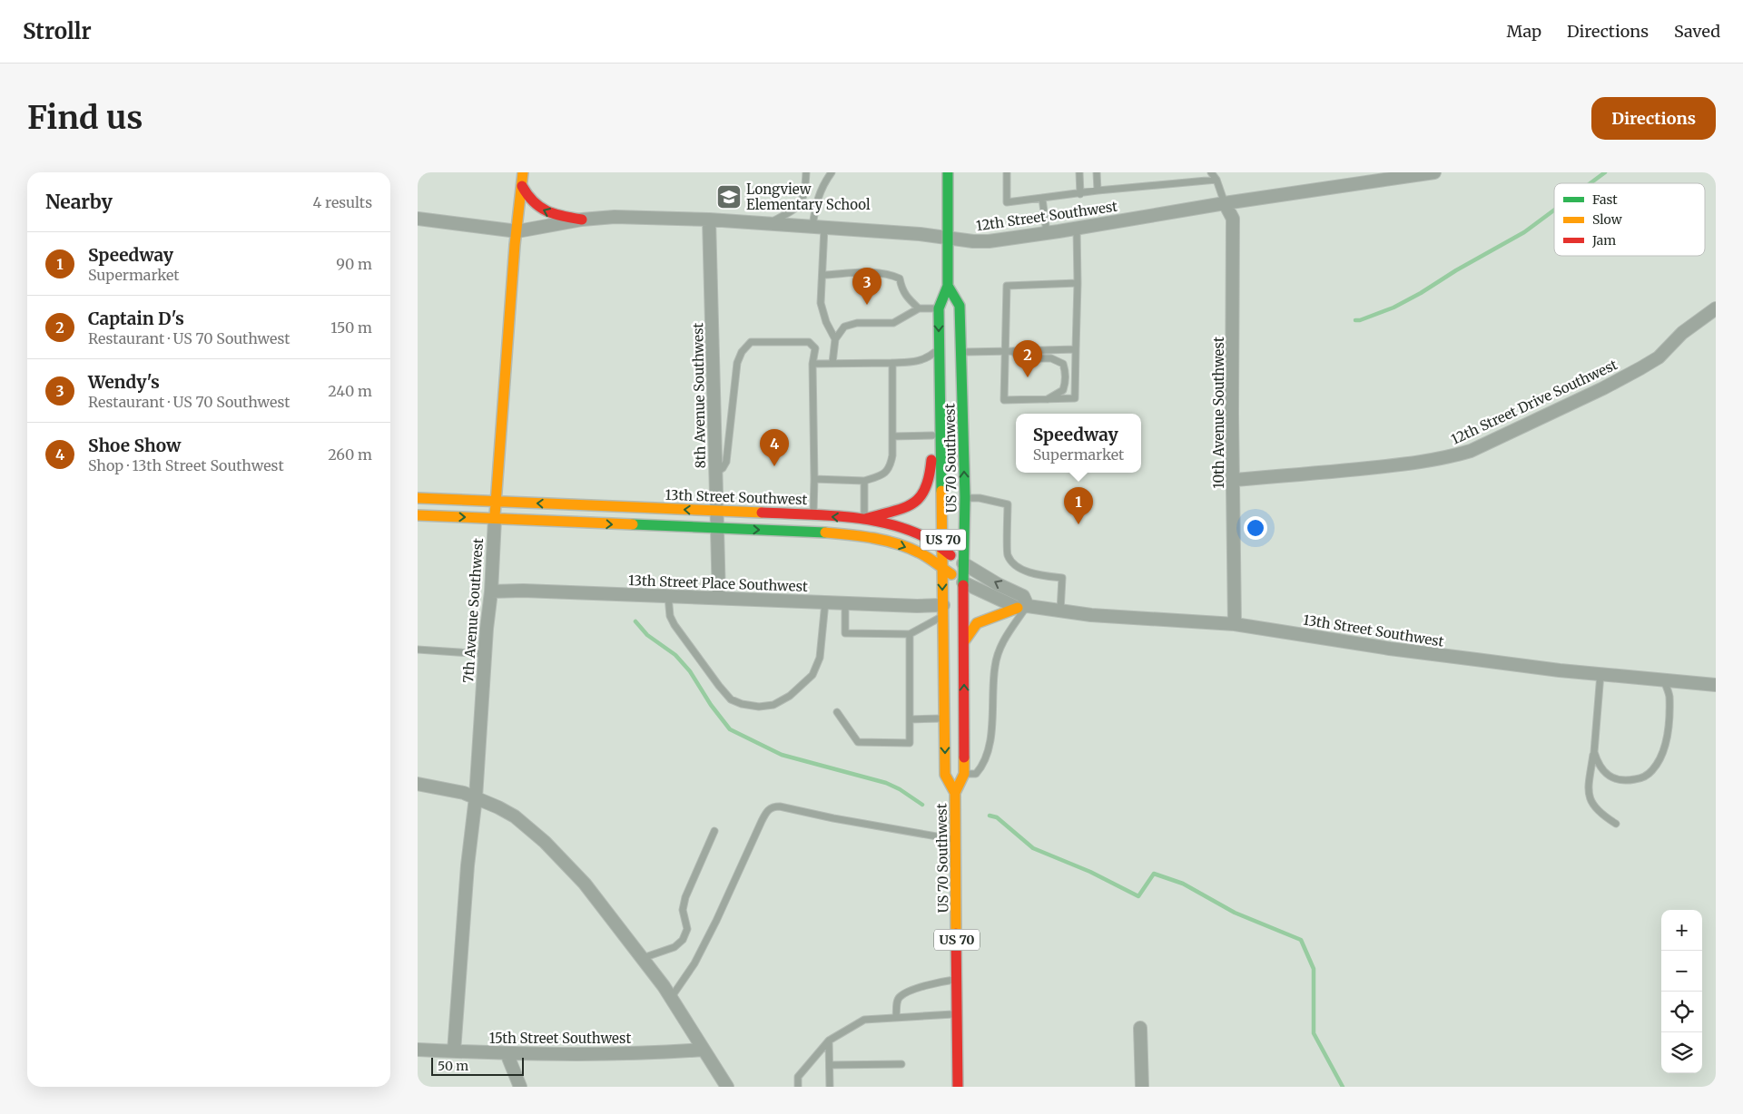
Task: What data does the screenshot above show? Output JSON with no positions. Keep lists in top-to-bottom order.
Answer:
{
  "streets": {
    "main road": [
      "US 70 Southwest",
      "13th Street Southwest",
      "US 70",
      "7th Avenue Southwest"
    ],
    "street": [
      "12th Street Southwest",
      "8th Avenue Southwest",
      "12th Street Drive Southwest",
      "10th Avenue Southwest",
      "13th Street Place Southwest",
      "15th Street Southwest"
    ]
  },
  "crossings": [
    ["12th Street Southwest", "8th Avenue Southwest"],
    ["12th Street Southwest", "10th Avenue Southwest"],
    ["12th Street Southwest", "US 70 Southwest"],
    ["12th Street Southwest", "7th Avenue Southwest"],
    ["8th Avenue Southwest", "13th Street Southwest"],
    ["8th Avenue Southwest", "13th Street Place Southwest"],
    ["12th Street Drive Southwest", "10th Avenue Southwest"],
    ["10th Avenue Southwest", "13th Street Southwest"],
    ["US 70 Southwest", "13th Street Southwest"],
    ["US 70 Southwest", "13th Street Place Southwest"],
    ["13th Street Southwest", "7th Avenue Southwest"],
    ["13th Street Place Southwest", "7th Avenue Southwest"],
    ["7th Avenue Southwest", "15th Street Southwest"]
  ],
  "places": {
    "school or university": ["Longview Elementary School"]
  },
  "legend": ["Fast", "Slow", "Jam"],
  "scale_bar": "50 m",
  "page": {
    "header": "Strollr",
    "nav": ["Map", "Directions", "Saved"],
    "buttons": "Directions",
    "title": "Find us",
    "heading": ["Nearby", "4 results"],
    "list": [
      {
        "mark": "1",
        "name": "Speedway",
        "note": "Supermarket",
        "value": "90 m"
      },
      {
        "mark": "2",
        "name": "Captain D's",
        "note": "Restaurant · US 70 Southwest",
        "value": "150 m"
      },
      {
        "mark": "3",
        "name": "Wendy's",
        "note": "Restaurant · US 70 Southwest",
        "value": "240 m"
      },
      {
        "mark": "4",
        "name": "Shoe Show",
        "note": "Shop · 13th Street Southwest",
        "value": "260 m"
      }
    ],
    "pins": [
      "3",
      "2",
      "4",
      "1"
    ],
    "popup": ["Speedway", "Supermarket"],
    "map_buttons": ["+", "−"],
    "scale": "50 m"
  }
}
